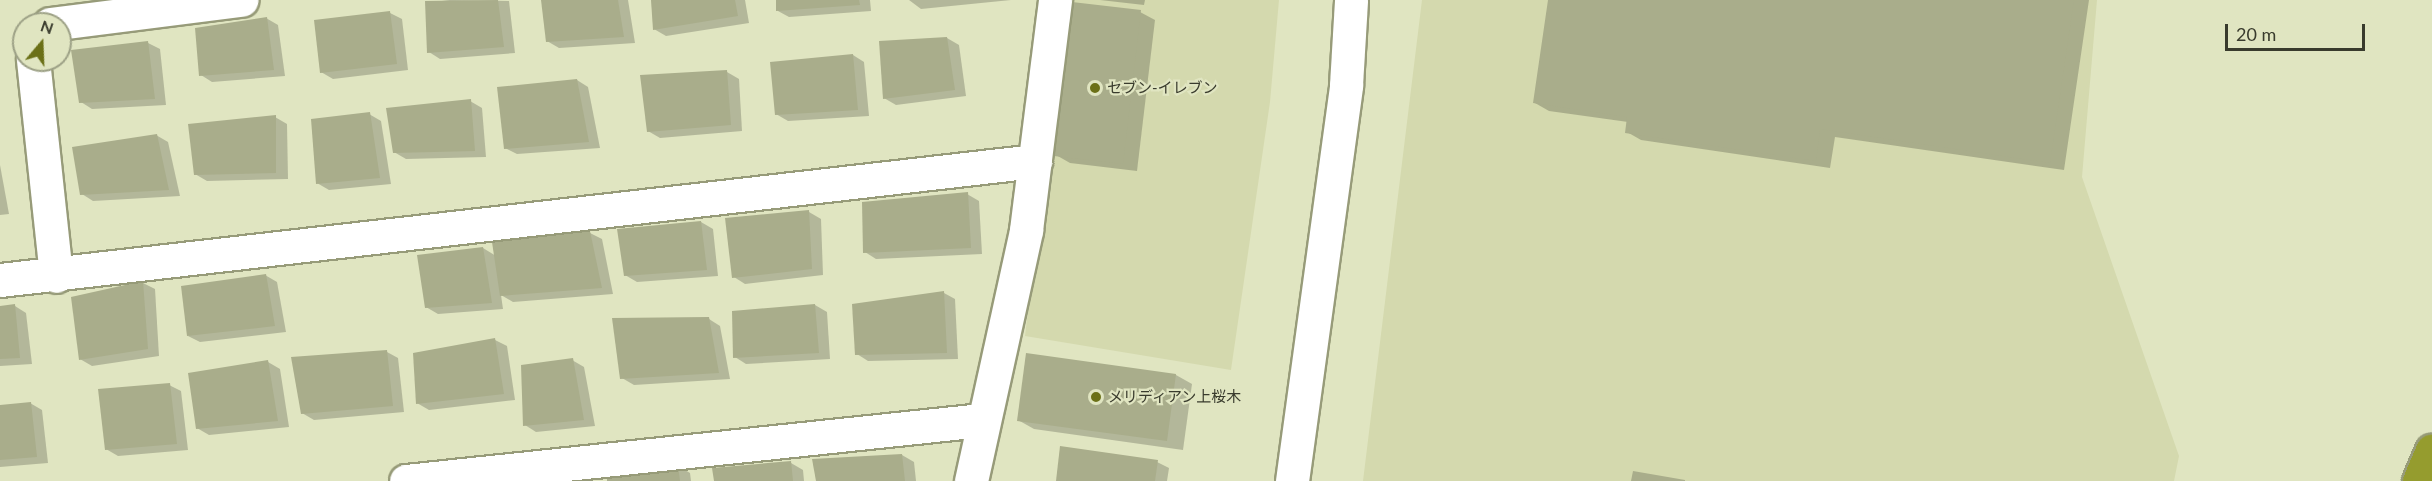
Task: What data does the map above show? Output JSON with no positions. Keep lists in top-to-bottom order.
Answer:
{
  "places": ["セブン-イレブン", "メリディアン上桜木"],
  "scale_bar": "20 m",
  "north": "top"
}
